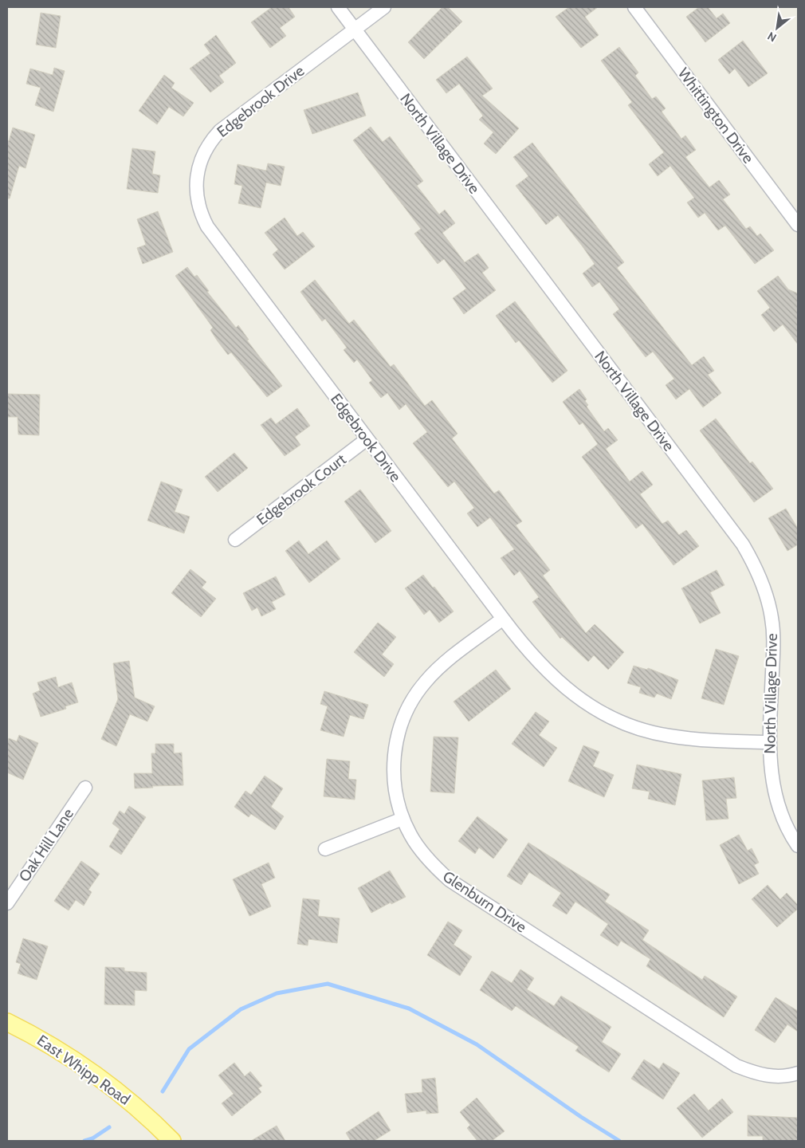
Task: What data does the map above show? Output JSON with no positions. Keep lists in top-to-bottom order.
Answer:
{
  "streets": {
    "main road": ["East Whipp Road"],
    "street": [
      "Edgebrook Drive",
      "Whittington Drive",
      "North Village Drive",
      "Edgebrook Court",
      "Oak Hill Lane",
      "Glenburn Drive"
    ]
  },
  "crossings": [
    ["Edgebrook Drive", "North Village Drive"],
    ["Edgebrook Drive", "Edgebrook Court"],
    ["Edgebrook Drive", "Glenburn Drive"]
  ],
  "north": "bottom left"
}
